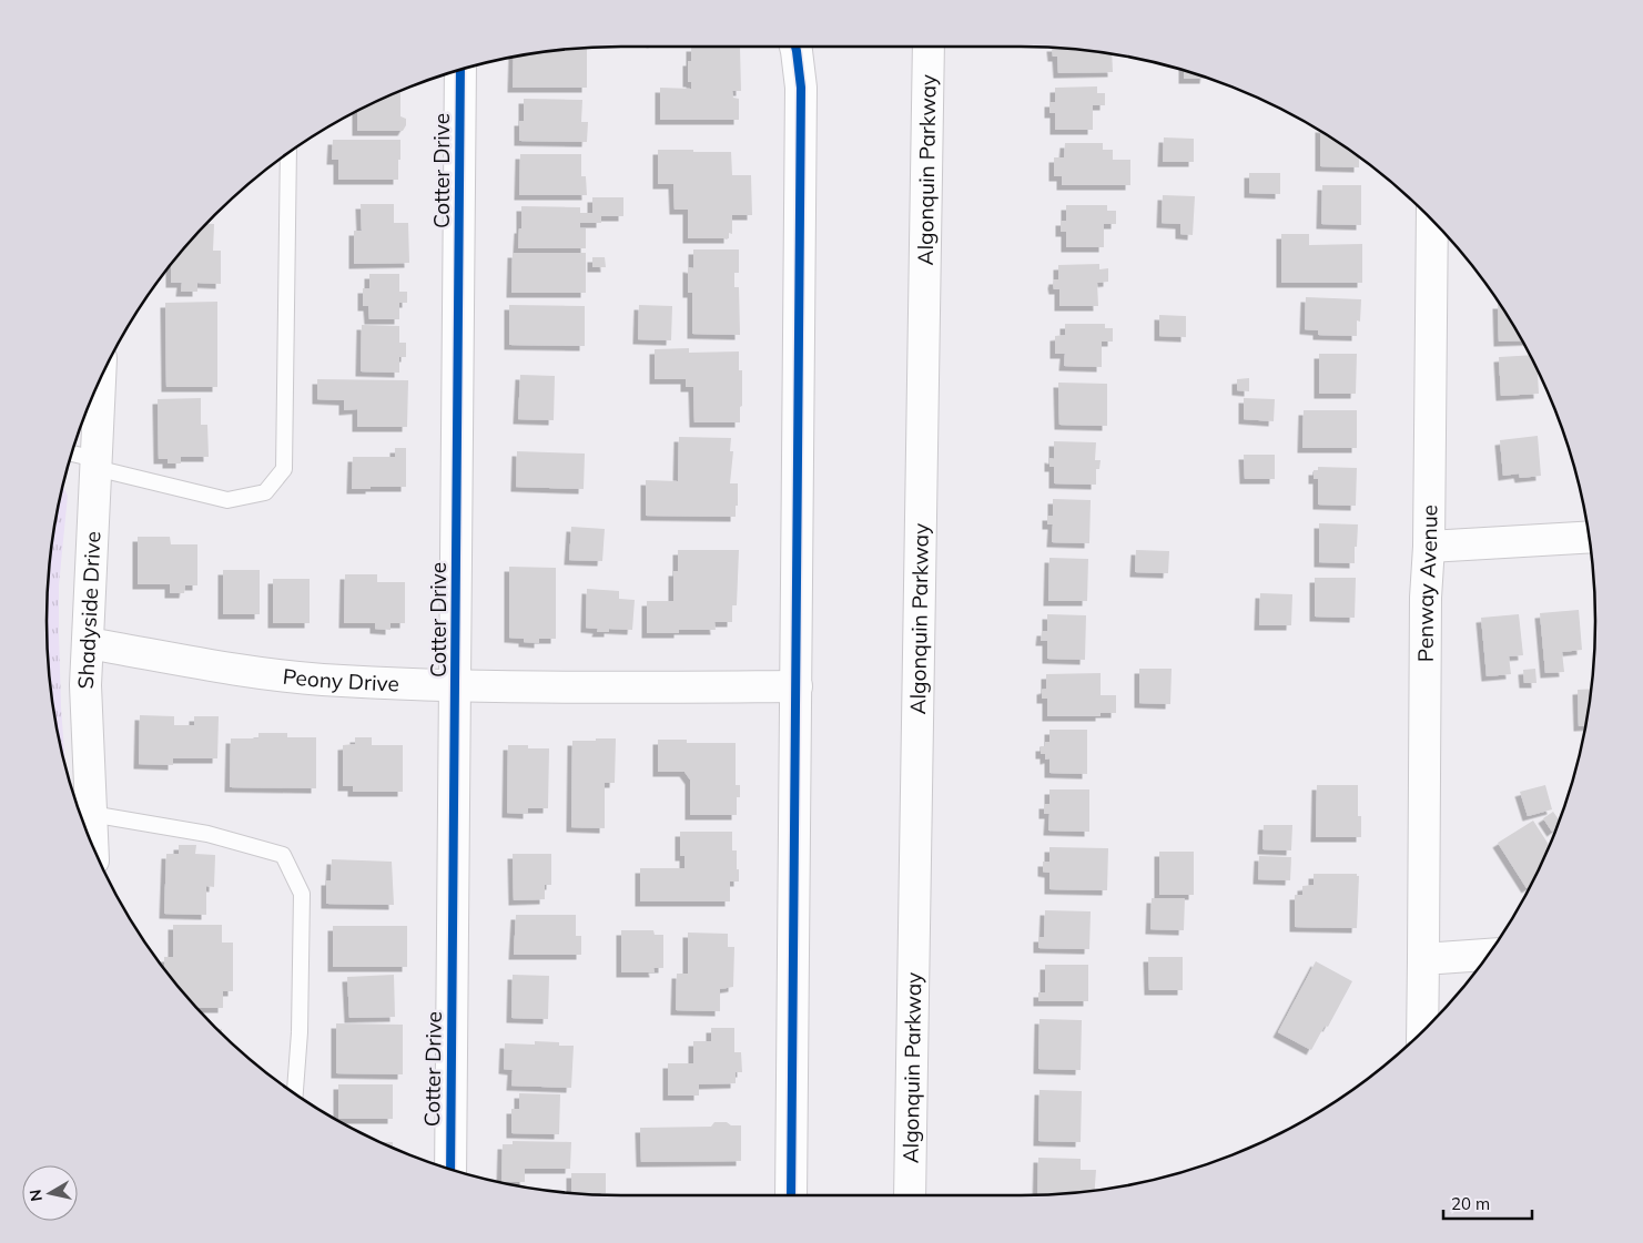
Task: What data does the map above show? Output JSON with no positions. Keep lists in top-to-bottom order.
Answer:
{
  "streets": {
    "street": [
      "Cotter Drive",
      "Algonquin Parkway",
      "Penway Avenue",
      "Shadyside Drive",
      "Peony Drive"
    ]
  },
  "crossings": [
    ["Cotter Drive", "Peony Drive"],
    ["Shadyside Drive", "Peony Drive"]
  ],
  "scale_bar": "20 m",
  "north": "left"
}
